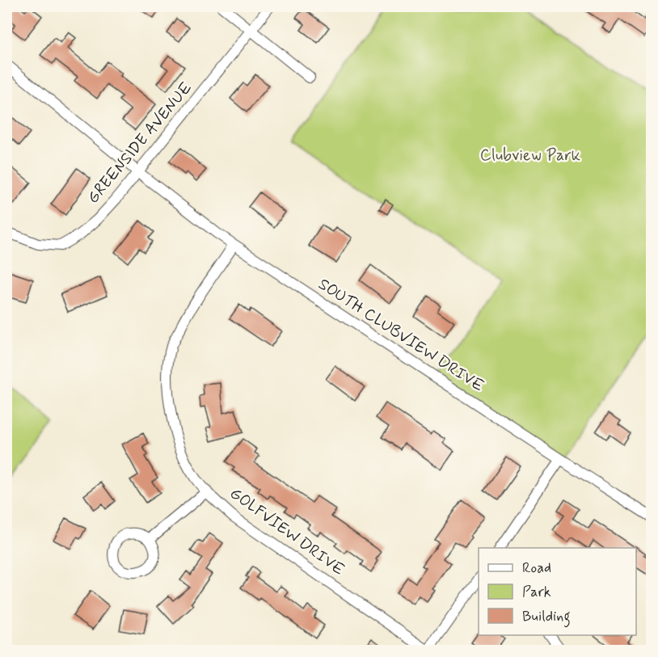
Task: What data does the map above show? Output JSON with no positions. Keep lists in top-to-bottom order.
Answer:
{
  "streets": {
    "street": ["GREENSIDE AVENUE", "SOUTH CLUBVIEW DRIVE", "GOLFVIEW DRIVE"]
  },
  "crossings": [
    ["GREENSIDE AVENUE", "SOUTH CLUBVIEW DRIVE"],
    ["SOUTH CLUBVIEW DRIVE", "GOLFVIEW DRIVE"]
  ],
  "parks": ["Clubview Park"],
  "legend": ["Road", "Park", "Building"]
}
